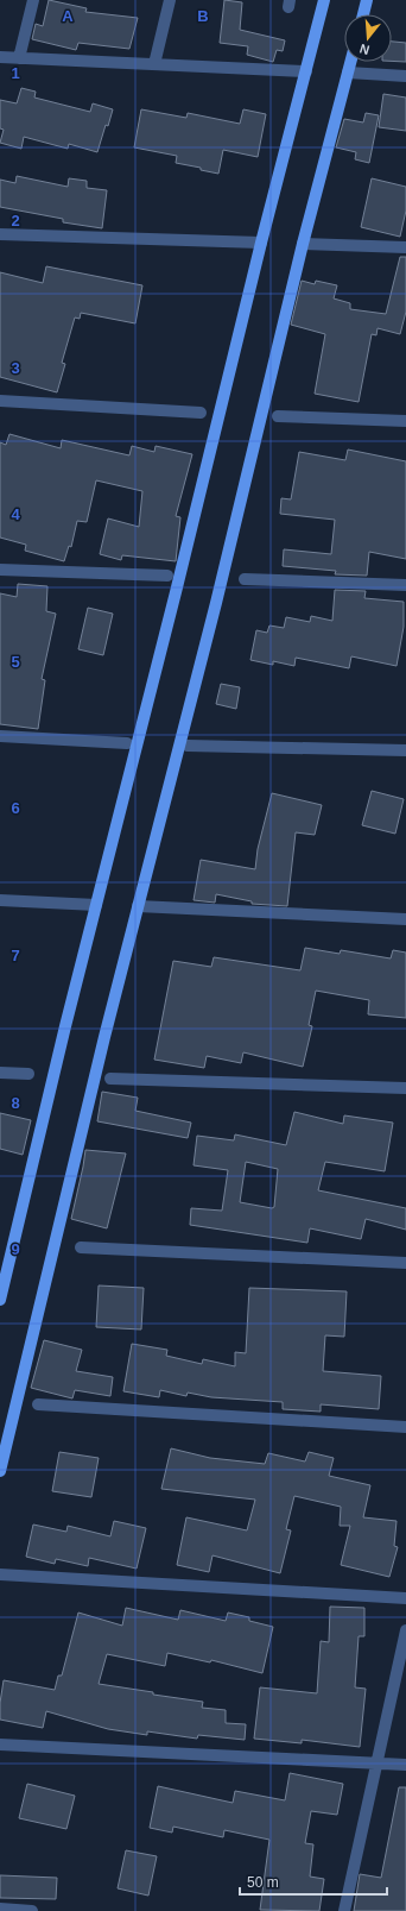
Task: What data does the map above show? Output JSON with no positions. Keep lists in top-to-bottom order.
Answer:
{
  "scale_bar": "50 m",
  "north": "bottom",
  "grid": {
    "columns": ["A", "B"],
    "rows": [
      "1",
      "2",
      "3",
      "4",
      "5",
      "6",
      "7",
      "8",
      "9"
    ]
  }
}
